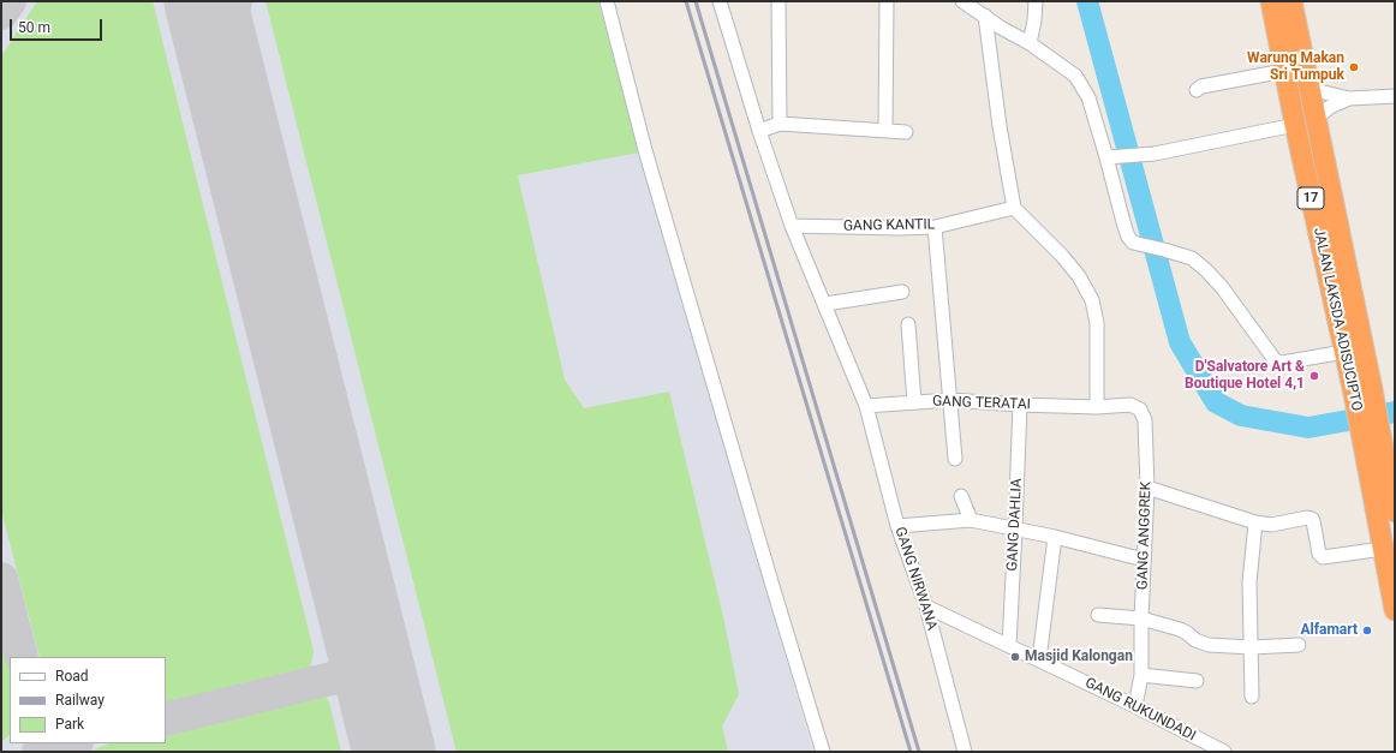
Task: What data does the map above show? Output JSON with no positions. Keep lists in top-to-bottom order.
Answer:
{
  "streets": {
    "highway": ["17", "JALAN LAKSDA ADISUCIPTO"],
    "street": [
      "GANG KANTIL",
      "GANG TERATAI",
      "GANG DAHLIA",
      "GANG ANGGREK",
      "GANG NIRWANA",
      "GANG RUKUNDADI"
    ]
  },
  "crossings": [
    ["GANG KANTIL", "GANG NIRWANA"],
    ["GANG TERATAI", "GANG DAHLIA"],
    ["GANG TERATAI", "GANG ANGGREK"],
    ["GANG TERATAI", "GANG NIRWANA"],
    ["GANG DAHLIA", "GANG RUKUNDADI"],
    ["GANG ANGGREK", "GANG RUKUNDADI"],
    ["GANG NIRWANA", "GANG RUKUNDADI"]
  ],
  "places": [
    "Warung Makan Sri Tumpuk",
    "D'Salvatore Art & Boutique Hotel 4,1",
    "Alfamart",
    "Masjid Kalongan"
  ],
  "legend": ["Road", "Railway", "Park"],
  "scale_bar": "50 m"
}
